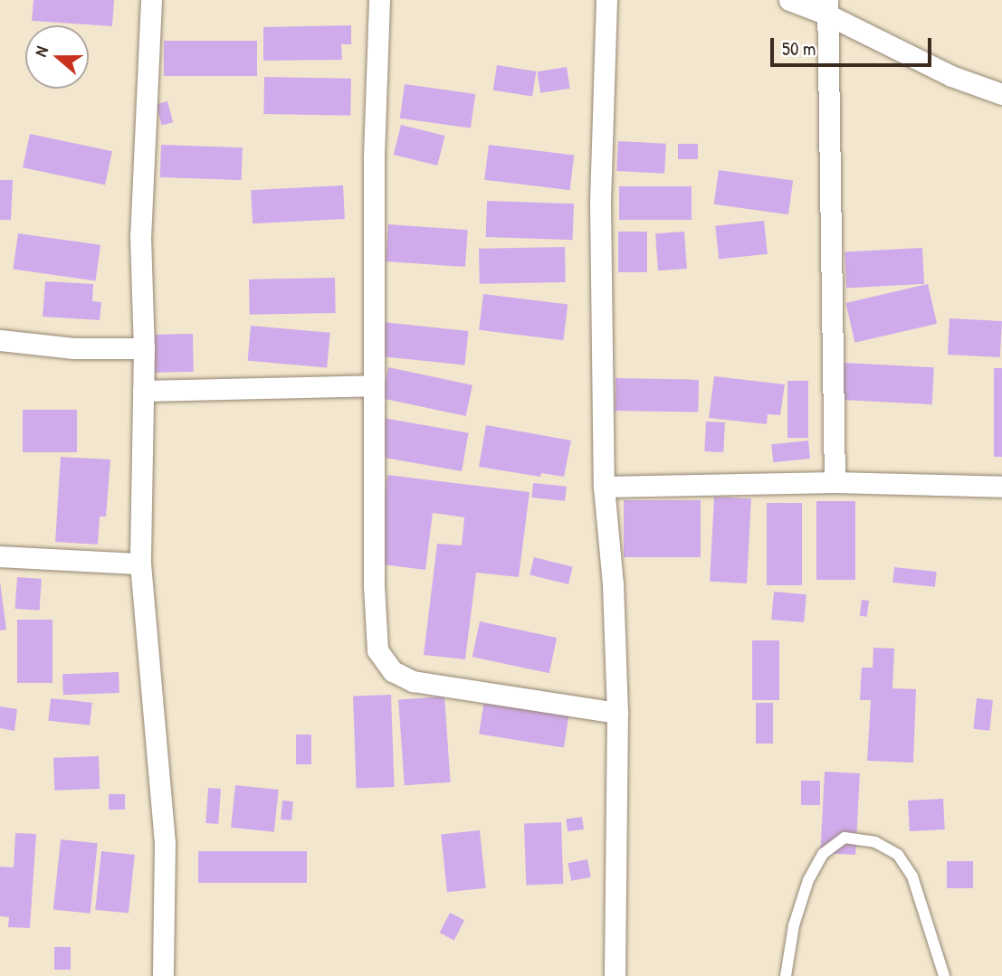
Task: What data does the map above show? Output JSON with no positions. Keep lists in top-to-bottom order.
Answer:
{
  "scale_bar": "50 m",
  "north": "left"
}
